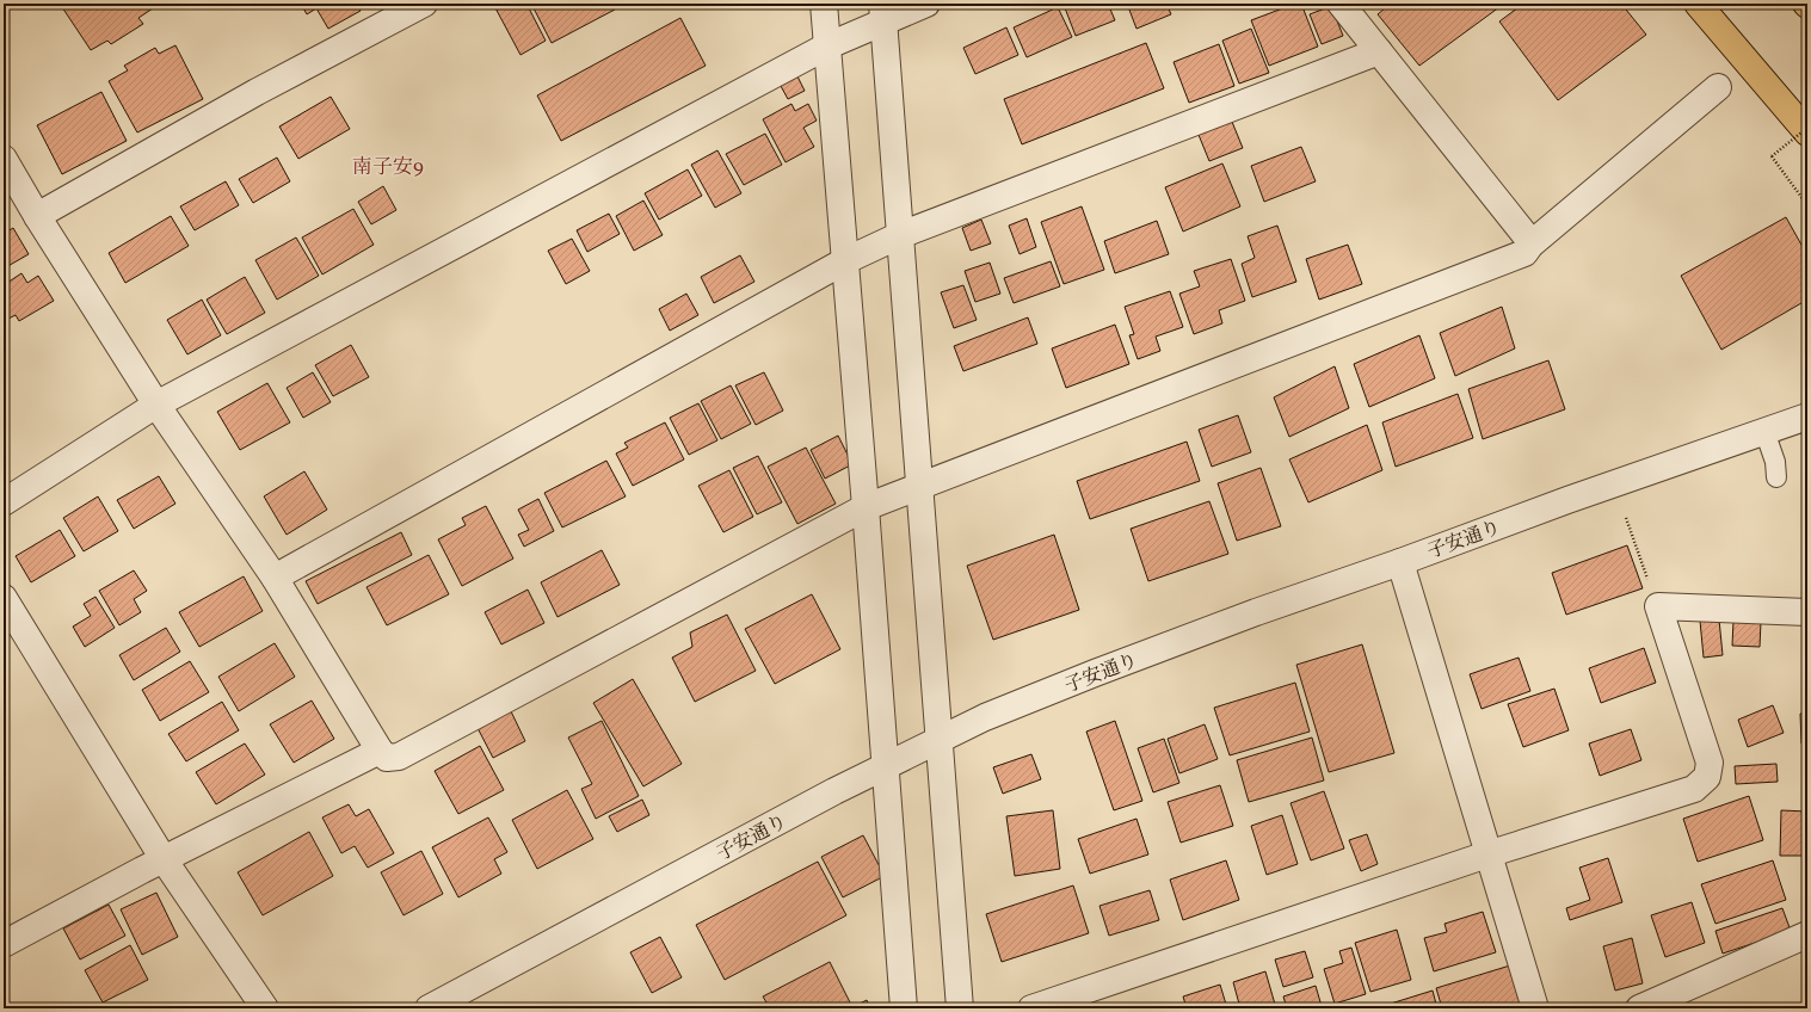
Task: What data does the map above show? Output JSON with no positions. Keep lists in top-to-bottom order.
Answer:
{
  "streets": {
    "street": ["子安通り"]
  },
  "districts": ["南子安9"]
}
